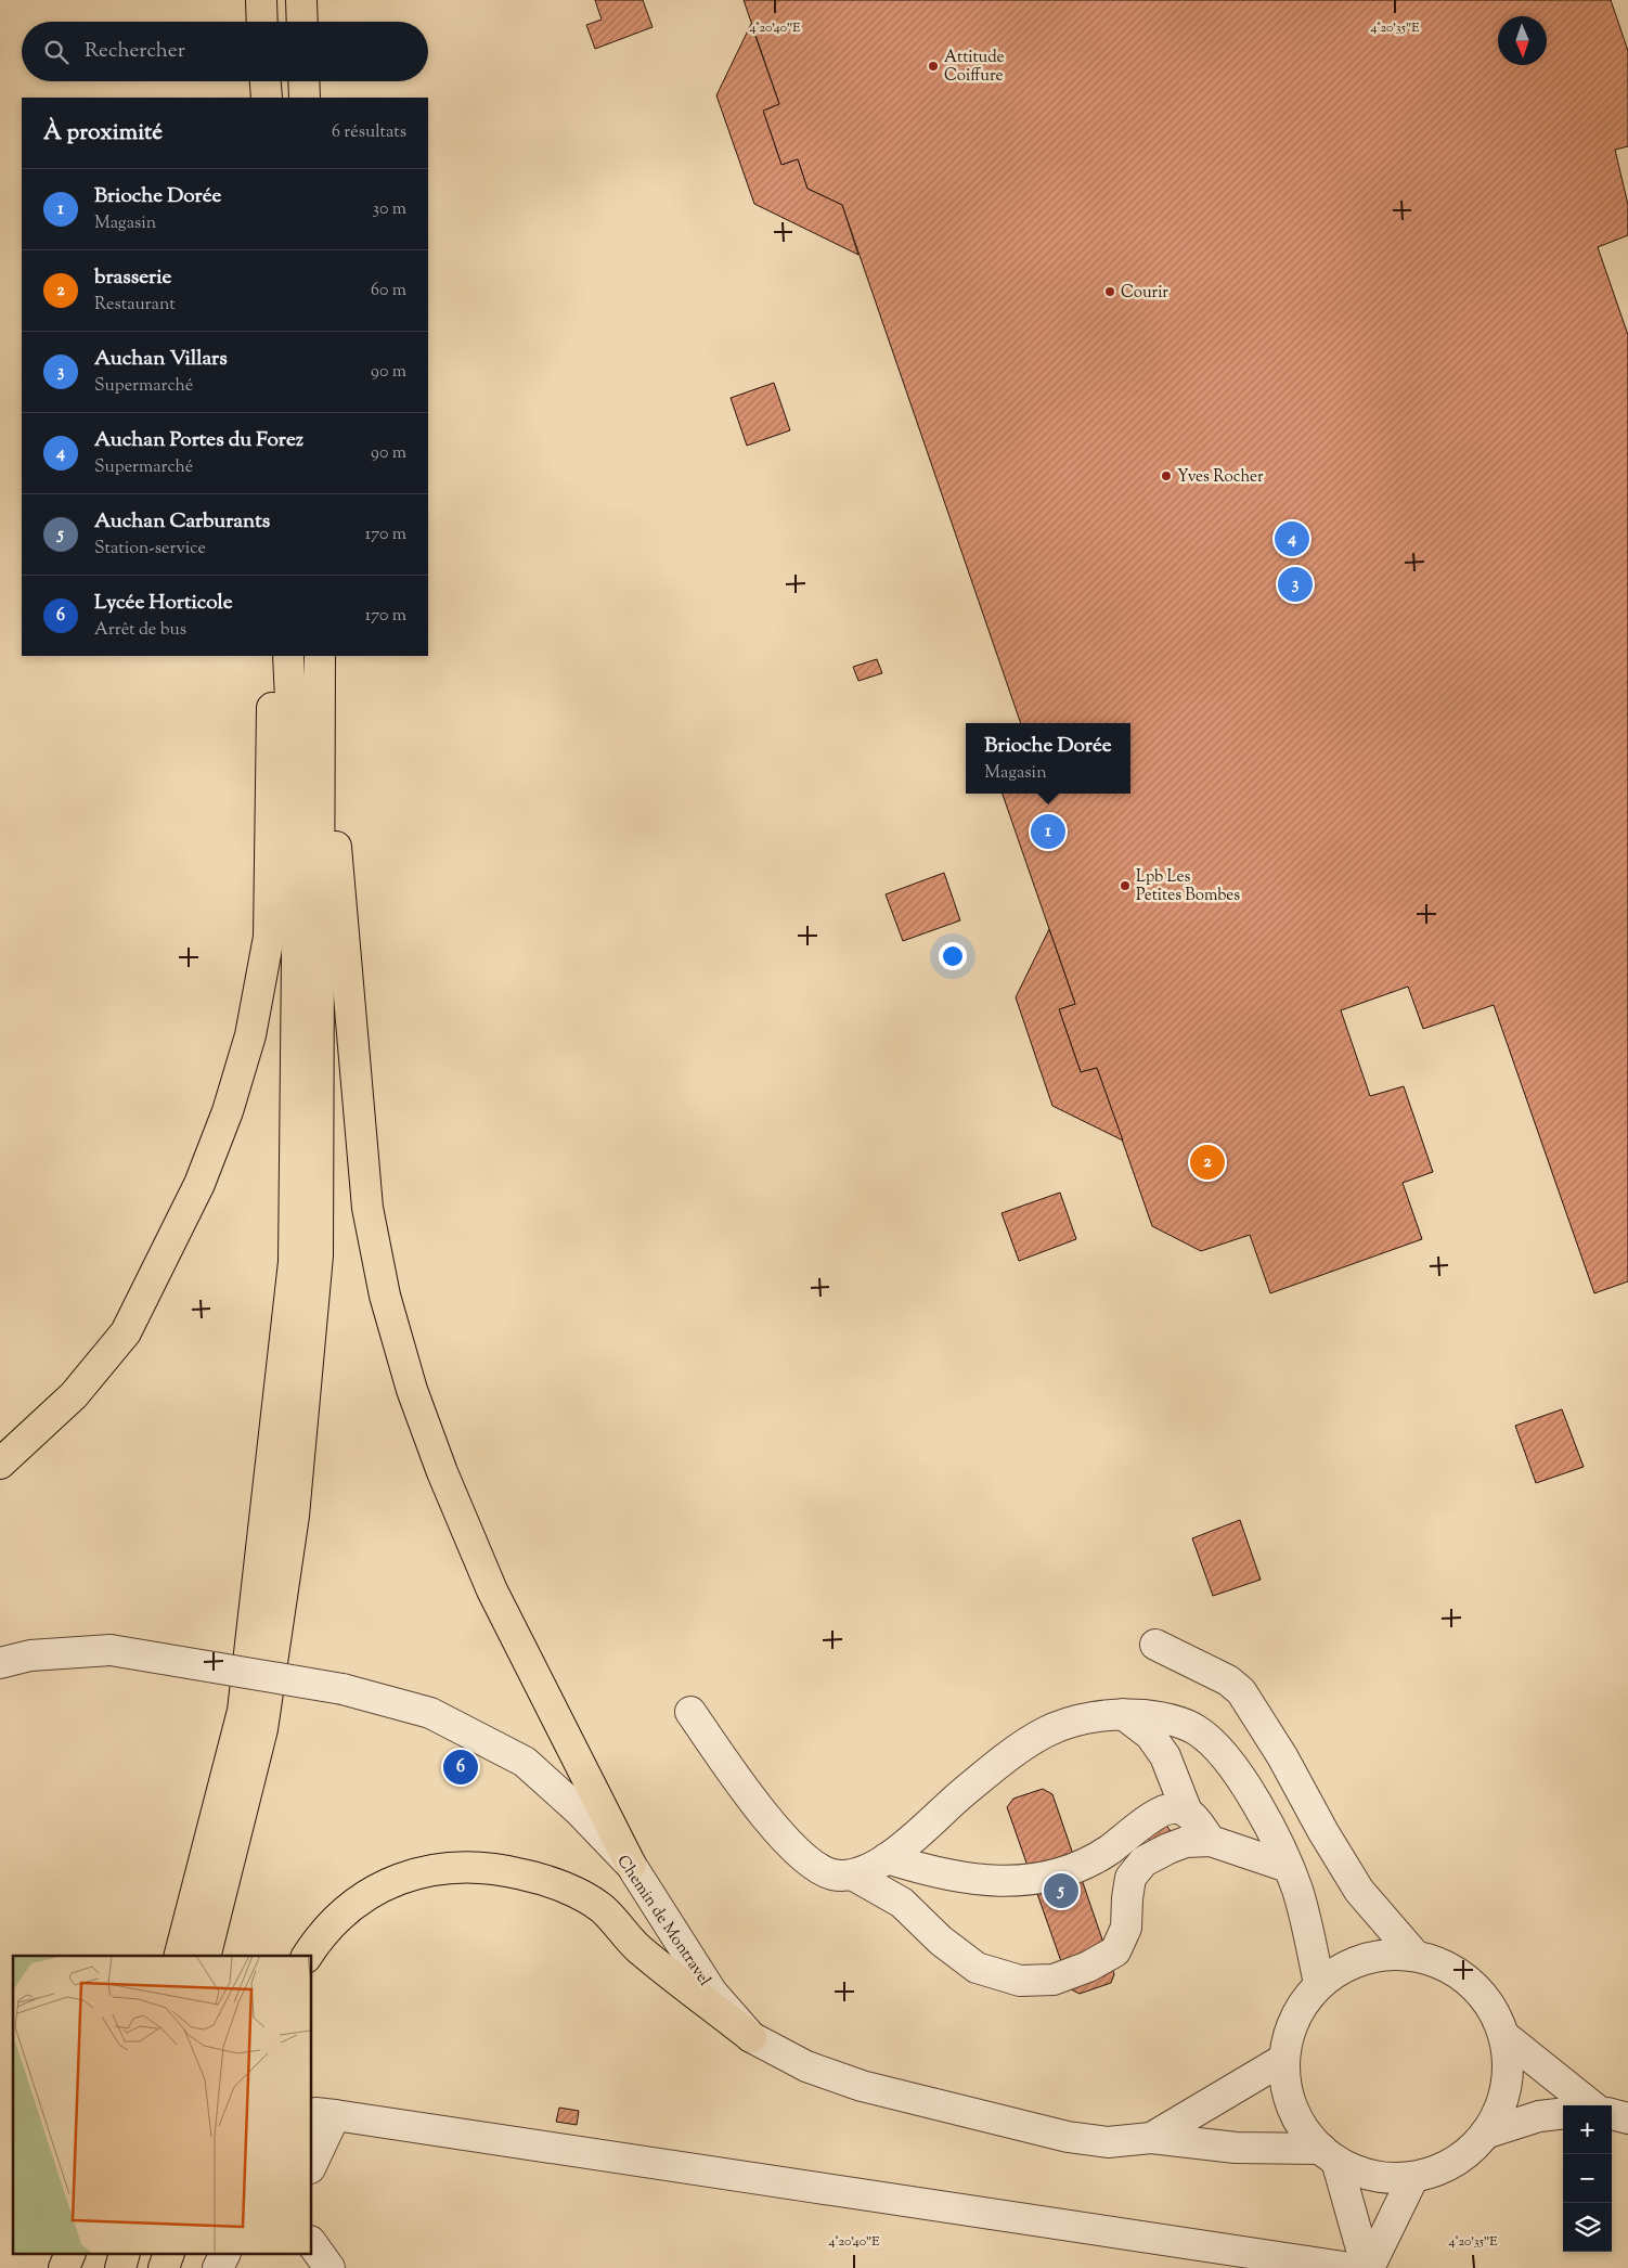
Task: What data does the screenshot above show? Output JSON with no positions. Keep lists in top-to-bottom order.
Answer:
{
  "streets": {
    "street": ["Chemin de Montravel"]
  },
  "places": [
    "Attitude Coiffure",
    "Courir",
    "Yves Rocher",
    "Lpb Les Petites Bombes"
  ],
  "north": "bottom",
  "page": {
    "search": "Rechercher",
    "heading": ["À proximité", "6 résultats"],
    "list": [
      {
        "mark": "1",
        "name": "Brioche Dorée",
        "note": "Magasin",
        "value": "30 m"
      },
      {
        "mark": "2",
        "name": "brasserie",
        "note": "Restaurant",
        "value": "60 m"
      },
      {
        "mark": "3",
        "name": "Auchan Villars",
        "note": "Supermarché",
        "value": "90 m"
      },
      {
        "mark": "4",
        "name": "Auchan Portes du Forez",
        "note": "Supermarché",
        "value": "90 m"
      },
      {
        "mark": "5",
        "name": "Auchan Carburants",
        "note": "Station-service",
        "value": "170 m"
      },
      {
        "mark": "6",
        "name": "Lycée Horticole",
        "note": "Arrêt de bus",
        "value": "170 m"
      }
    ],
    "pins": [
      "4",
      "3",
      "1",
      "2",
      "6",
      "5"
    ],
    "popup": ["Brioche Dorée", "Magasin"],
    "map_buttons": ["+", "−"]
  },
  "coordinates": ["4°20'40\"E", "4°20'35\"E"]
}
